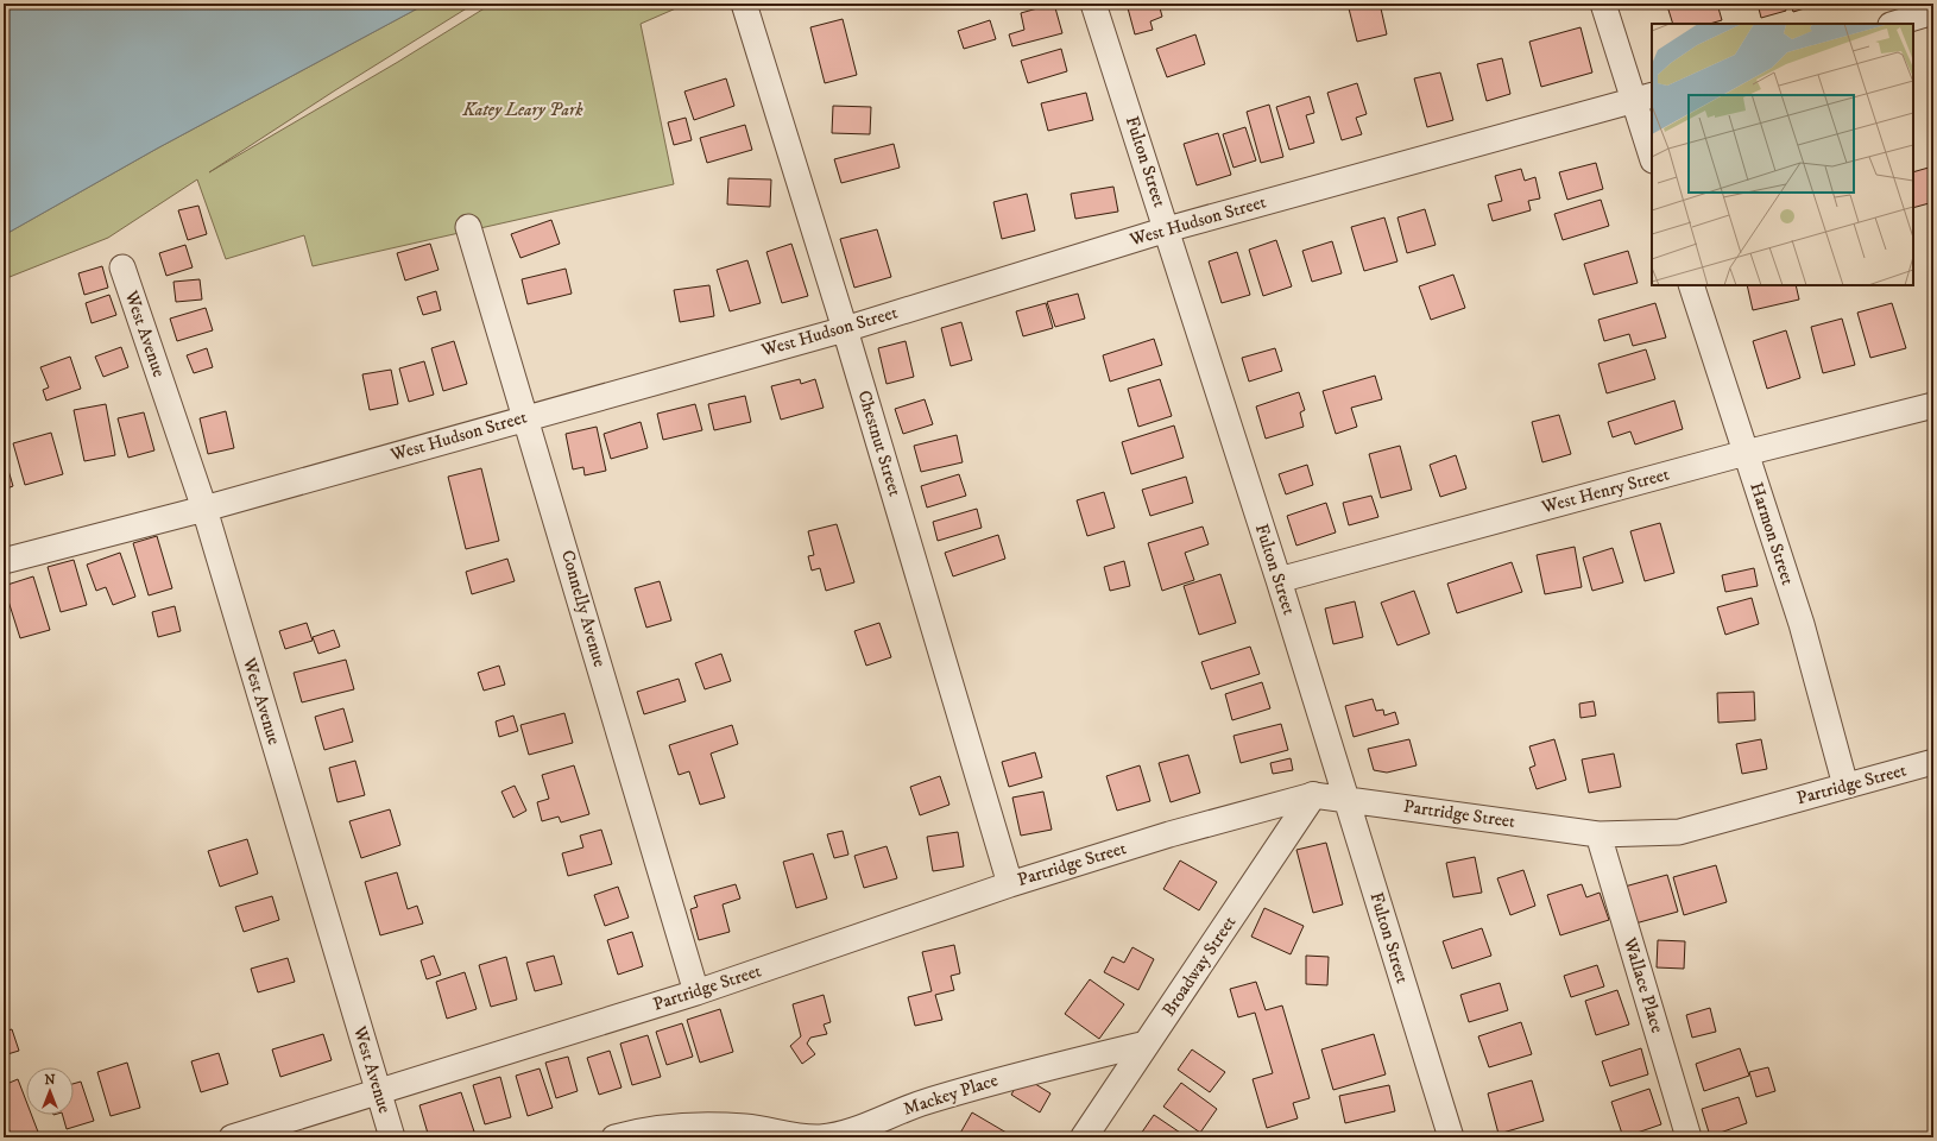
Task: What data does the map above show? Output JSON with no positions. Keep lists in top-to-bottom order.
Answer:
{
  "streets": {
    "street": [
      "Fulton Street",
      "West Hudson Street",
      "West Avenue",
      "Chestnut Street",
      "West Henry Street",
      "Harmon Street",
      "Connelly Avenue",
      "Partridge Street",
      "Broadway Street",
      "Wallace Place",
      "Mackey Place"
    ]
  },
  "crossings": [
    ["Fulton Street", "West Hudson Street"],
    ["Fulton Street", "West Henry Street"],
    ["Fulton Street", "Partridge Street"],
    ["West Hudson Street", "West Avenue"],
    ["West Hudson Street", "Chestnut Street"],
    ["West Hudson Street", "Connelly Avenue"],
    ["West Avenue", "Partridge Street"],
    ["Chestnut Street", "Partridge Street"],
    ["West Henry Street", "Harmon Street"],
    ["Harmon Street", "Partridge Street"],
    ["Connelly Avenue", "Partridge Street"],
    ["Partridge Street", "Broadway Street"],
    ["Partridge Street", "Wallace Place"],
    ["Broadway Street", "Mackey Place"]
  ],
  "parks": ["Katey Leary Park"],
  "north": "top"
}
